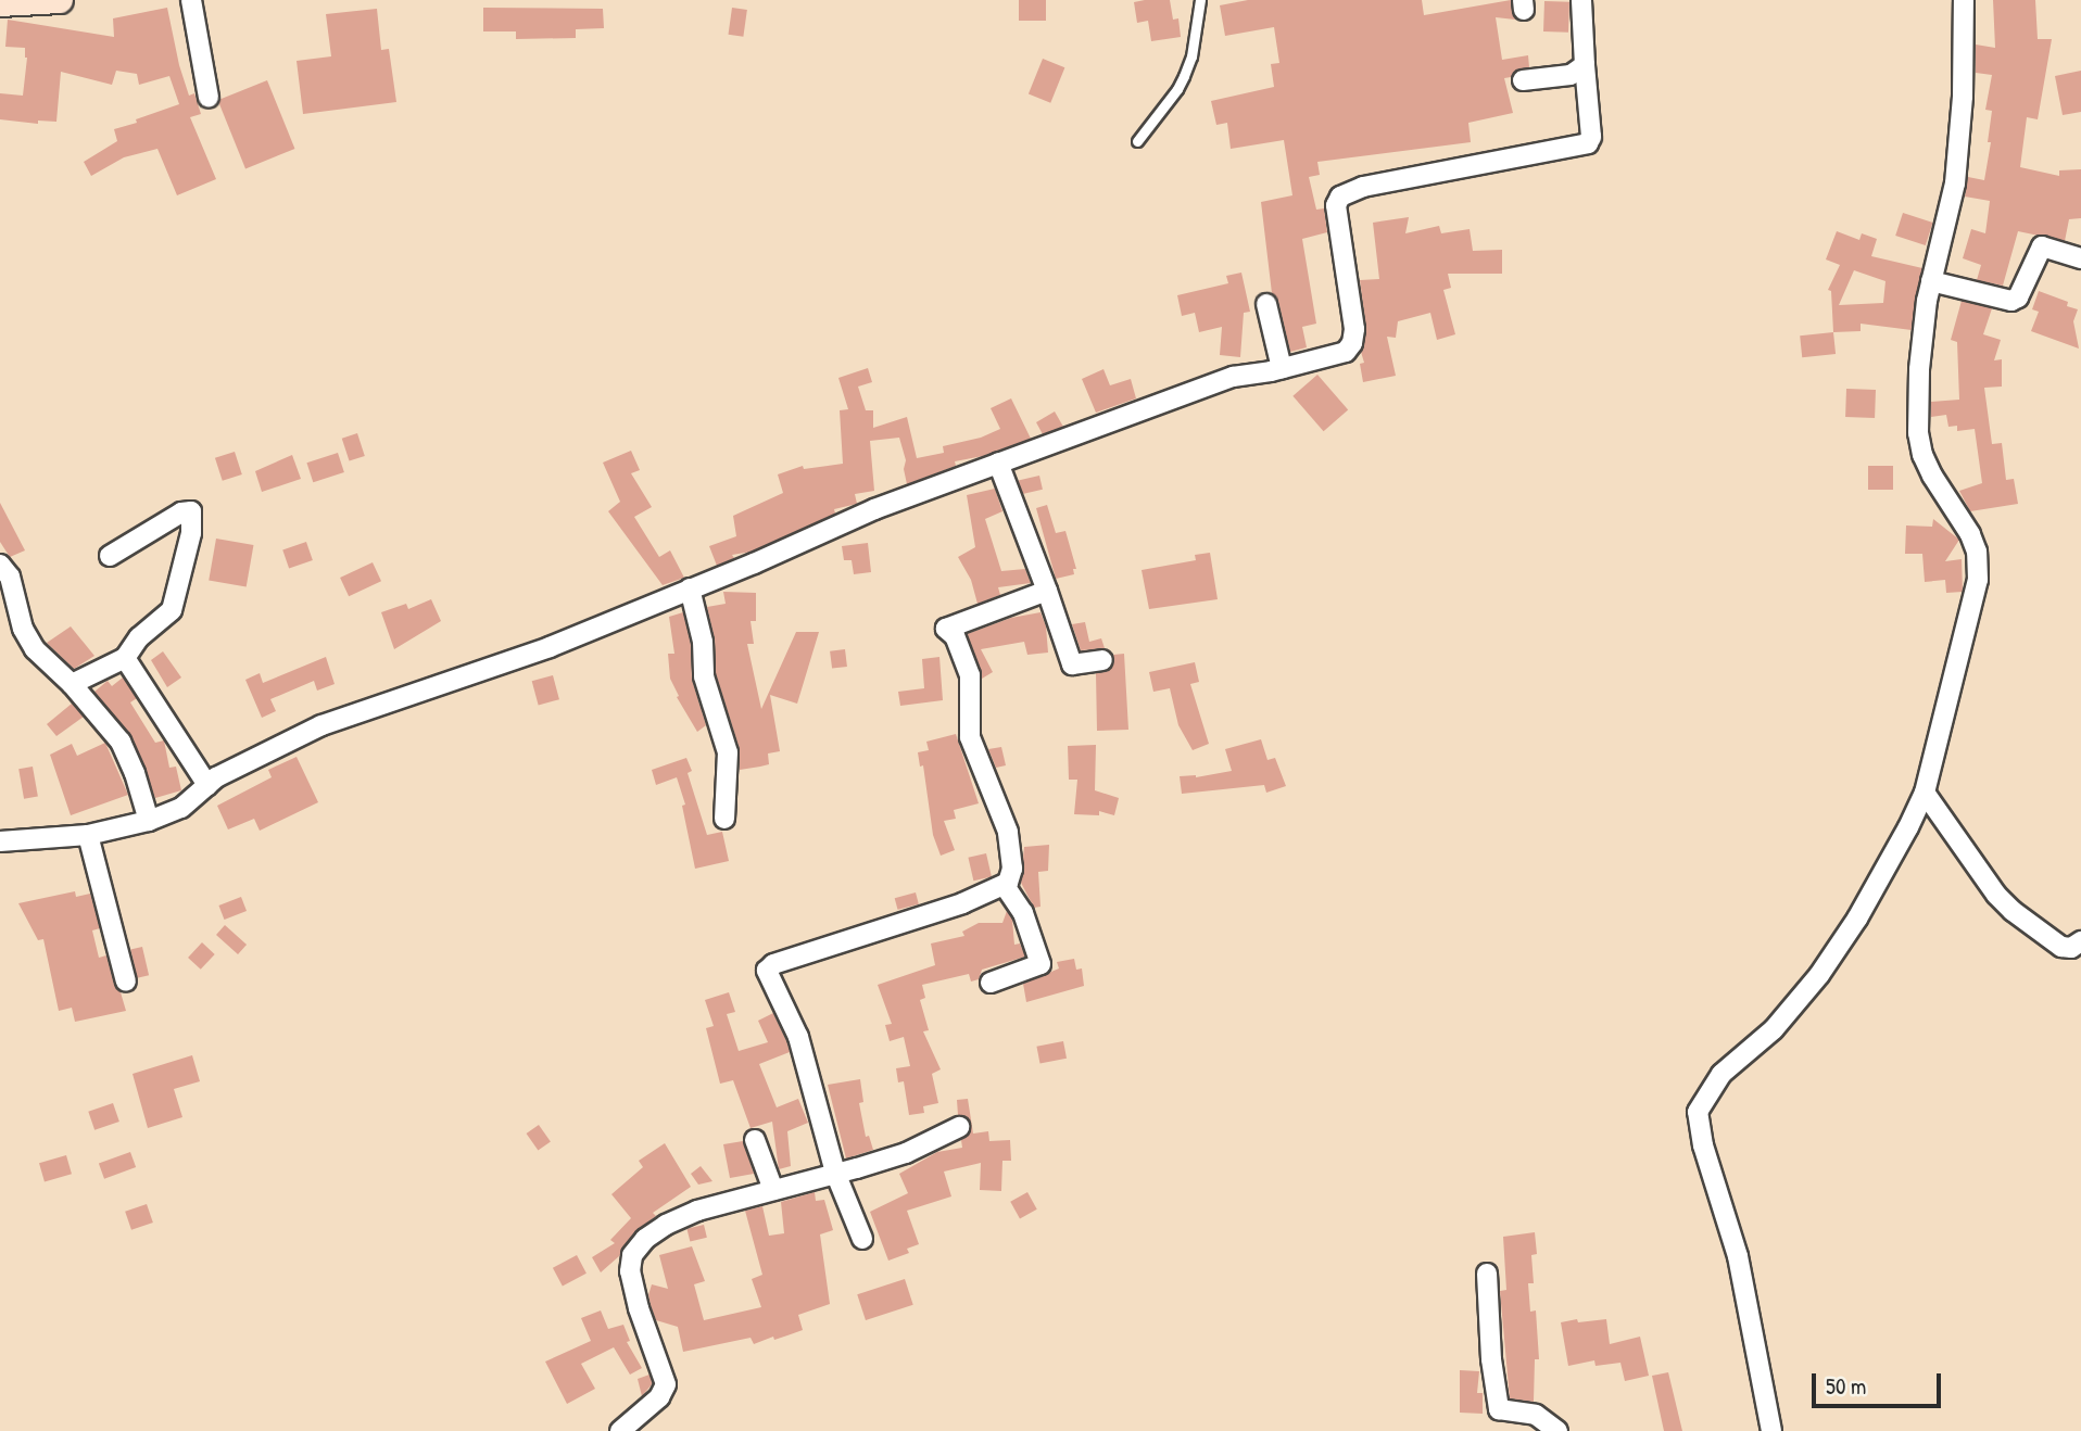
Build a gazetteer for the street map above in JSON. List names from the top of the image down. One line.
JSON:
{"scale_bar":"50 m"}
